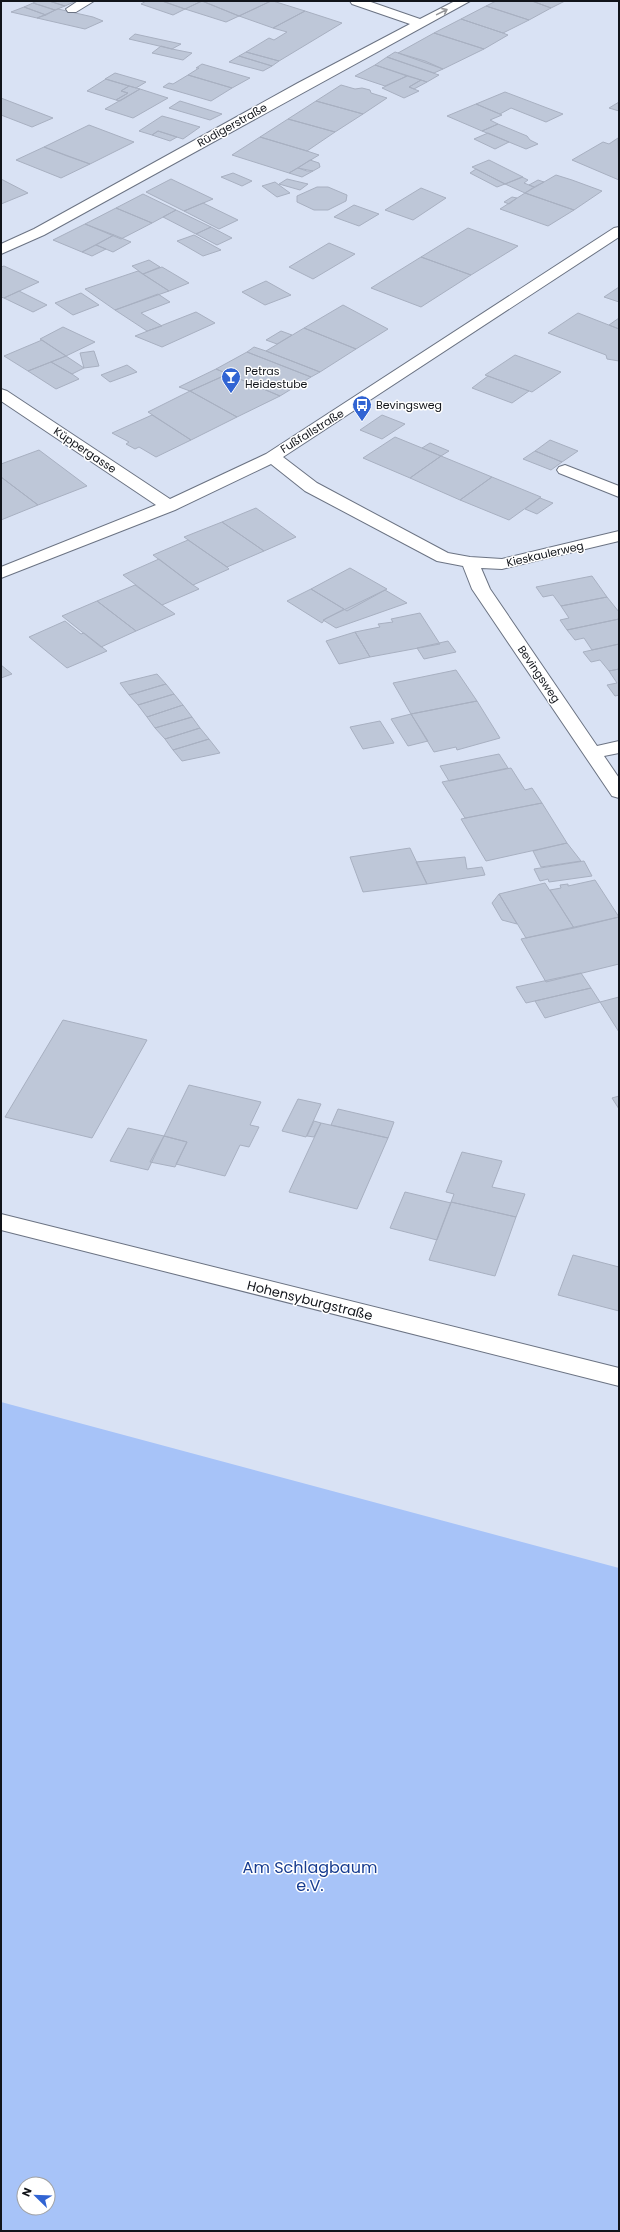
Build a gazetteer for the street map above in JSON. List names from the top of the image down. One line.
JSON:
{"streets":{"street":["Rüdigerstraße","Fußfallstraße","Küppergasse","Kieskaulerweg","Bevingsweg","Hohensyburgstraße"]},"crossings":[["Fußfallstraße","Küppergasse"],["Kieskaulerweg","Bevingsweg"]],"parks":["Am Schlagbaum e.V."],"places":{"bar":["Petras Heidestube"],"bus stop":["Bevingsweg"]},"north":"top left"}
